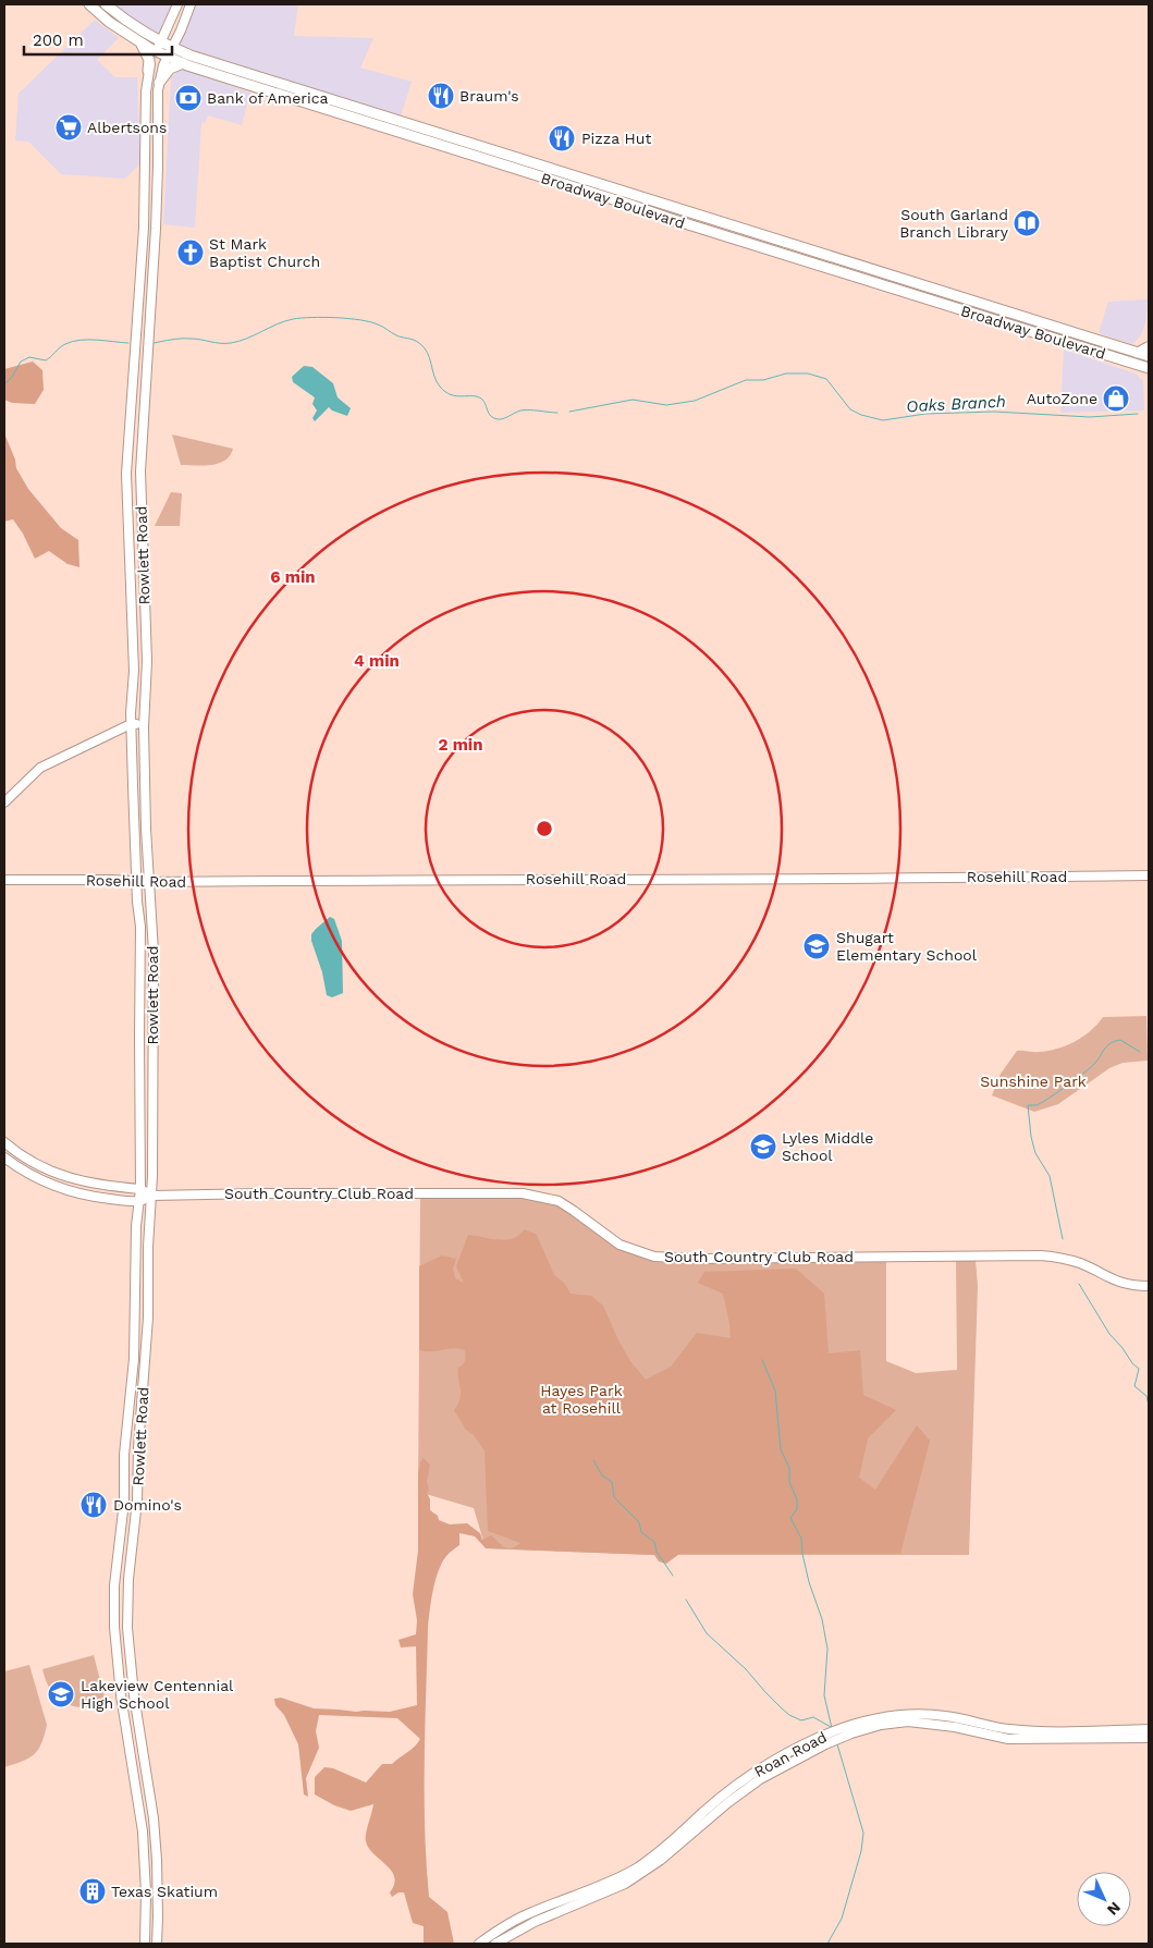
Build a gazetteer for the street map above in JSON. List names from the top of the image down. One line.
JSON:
{"streets":{"main road":["Broadway Boulevard"],"street":["Rowlett Road","Rosehill Road","South Country Club Road","Roan Road"]},"crossings":[["Broadway Boulevard","Rowlett Road"],["Rowlett Road","Rosehill Road"],["Rowlett Road","South Country Club Road"]],"water":["Oaks Branch"],"parks":["Sunshine Park","Hayes Park at Rosehill"],"places":{"restaurant":["Braum's","Pizza Hut","Domino's"],"bank":["Bank of America"],"supermarket":["Albertsons"],"library":["South Garland Branch Library"],"church":["St Mark Baptist Church"],"shop":["AutoZone"],"school or university":["Shugart Elementary School","Lyles Middle School","Lakeview Centennial High School"],"building":["Texas Skatium"]},"scale_bar":"200 m","north":"bottom right","rings":["6 min","4 min","2 min"]}
